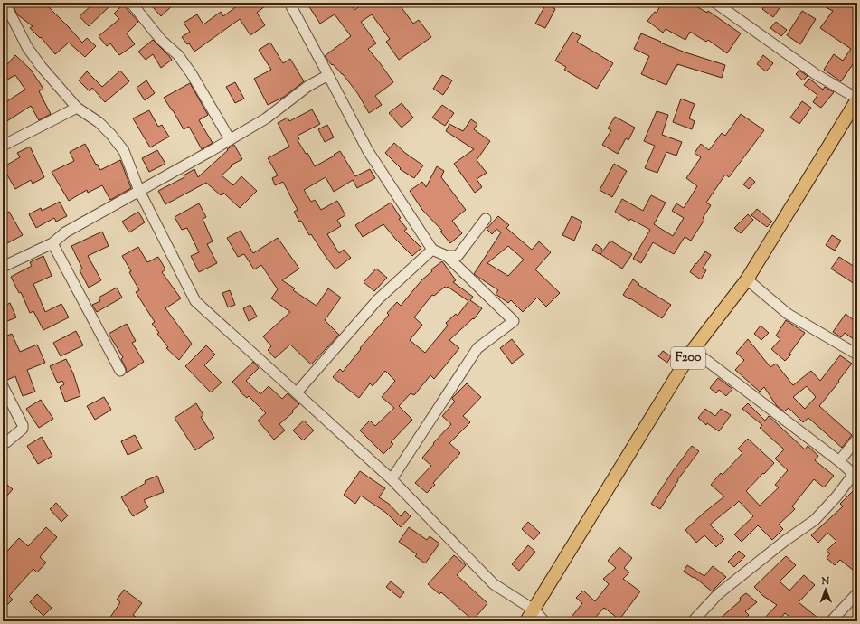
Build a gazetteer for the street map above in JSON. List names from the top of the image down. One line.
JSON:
{"streets":{"main road":["F200"]},"north":"top"}
